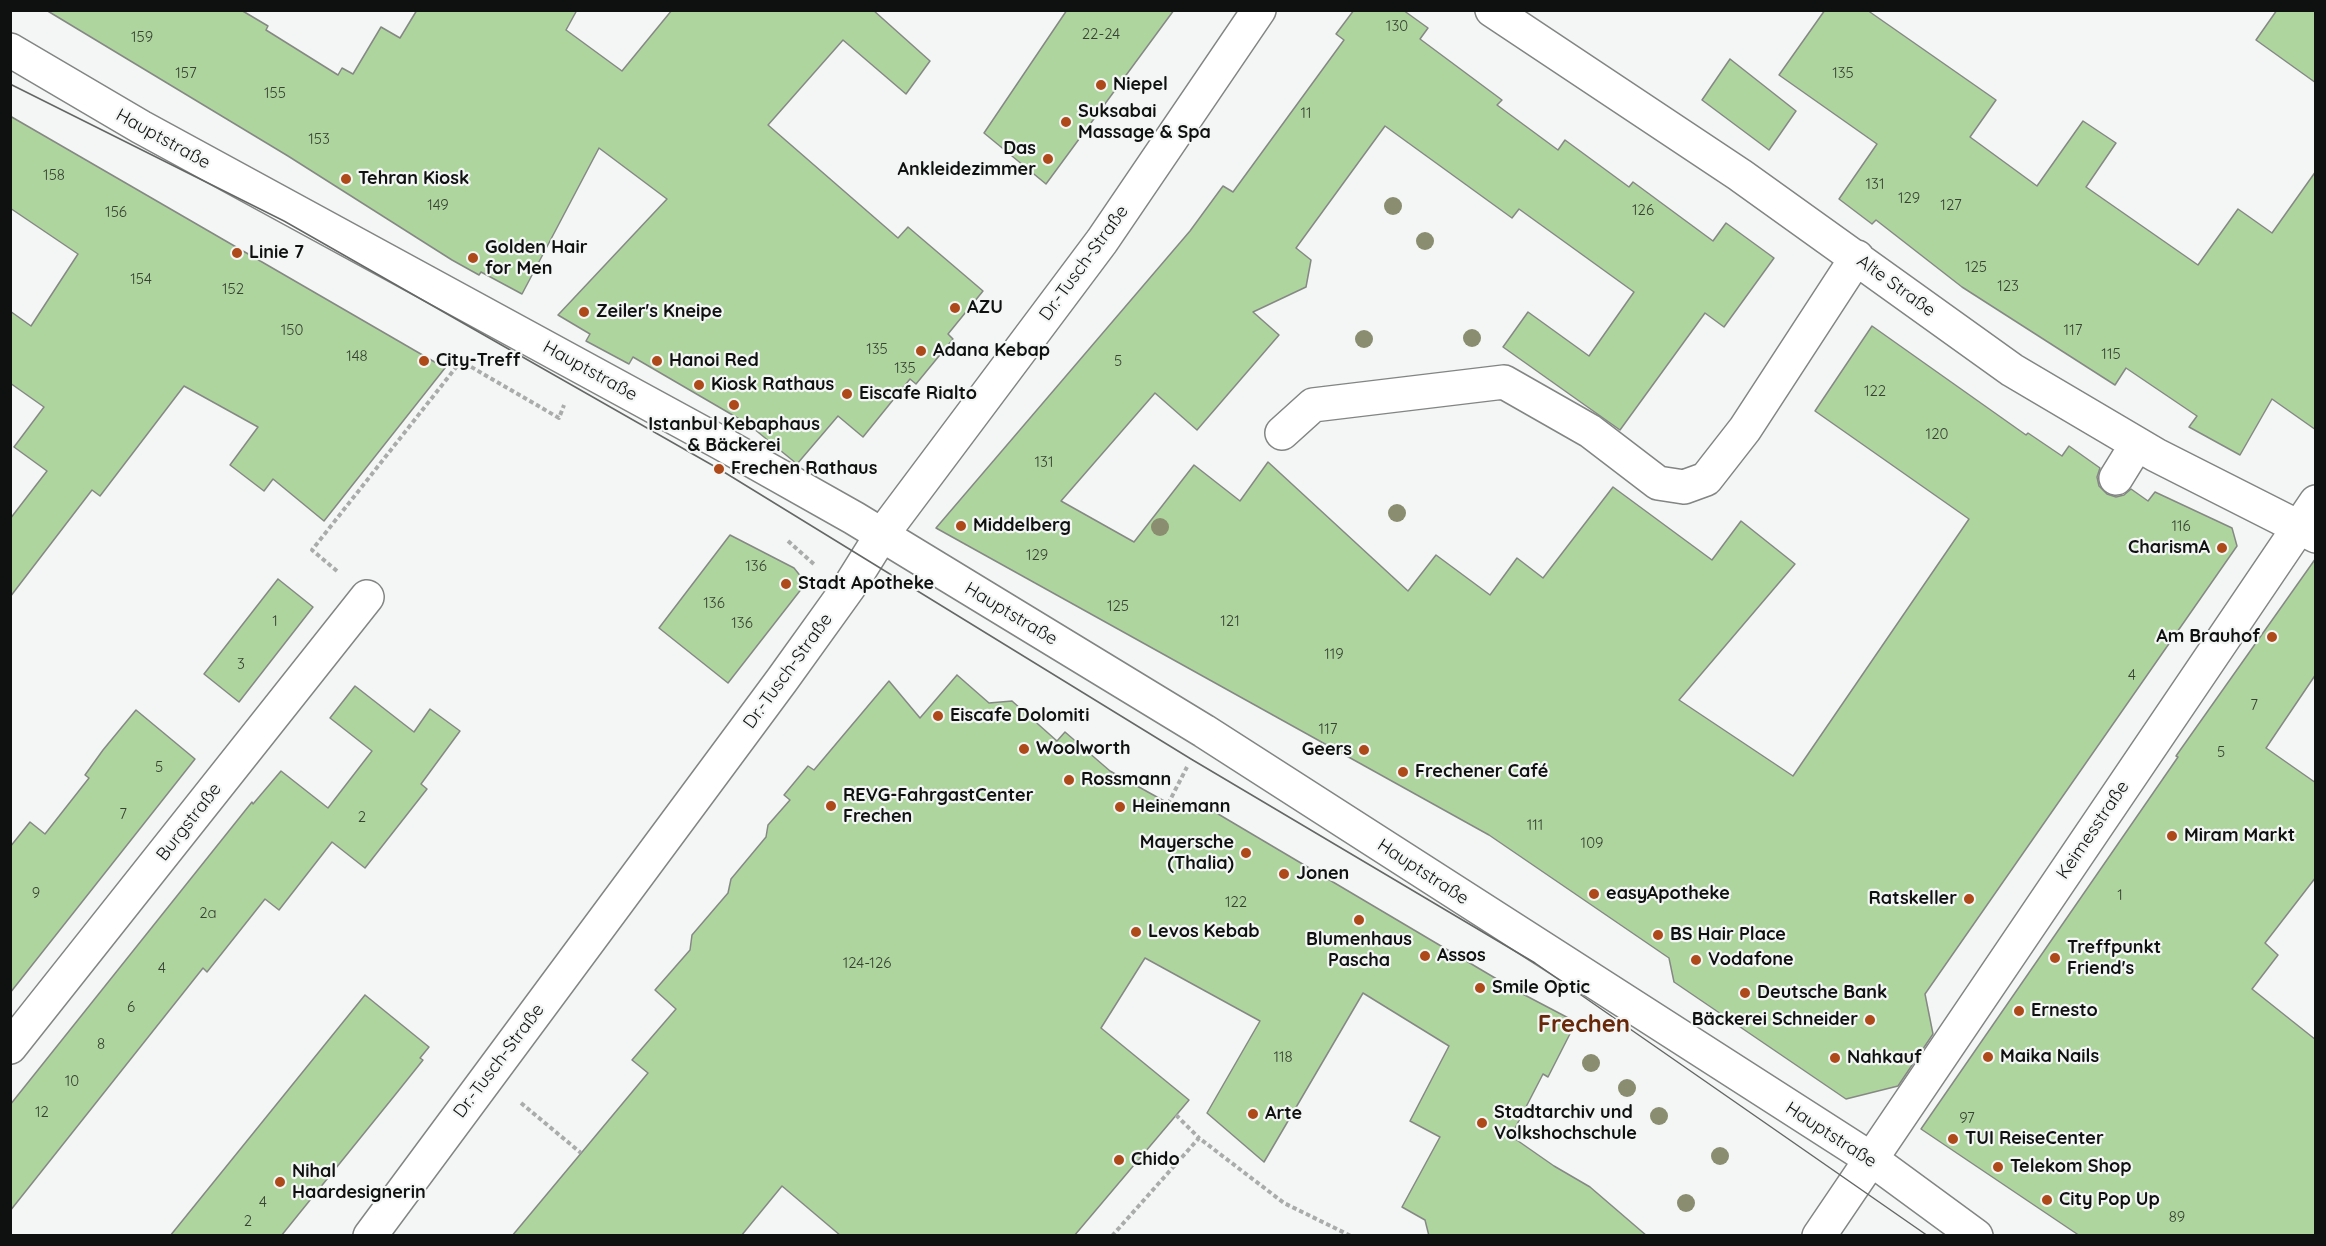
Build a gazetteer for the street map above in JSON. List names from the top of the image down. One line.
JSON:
{"streets":{"street":["Hauptstraße","Dr.-Tusch-Straße","Alte Straße","Burgstraße","Keimesstraße"]},"crossings":[["Hauptstraße","Dr.-Tusch-Straße"],["Hauptstraße","Keimesstraße"],["Alte Straße","Keimesstraße"]],"districts":["Frechen"],"places":["Niepel","Suksabai Massage & Spa","Das Ankleidezimmer","Tehran Kiosk","Linie 7","Golden Hair for Men","AZU","Zeiler's Kneipe","Adana Kebap","City-Treff","Hanoi Red","Kiosk Rathaus","Eiscafe Rialto","Istanbul Kebaphaus & Bäckerei","Frechen Rathaus","Middelberg","CharismA","Stadt Apotheke","Am Brauhof","Eiscafe Dolomiti","Woolworth","Geers","Frechener Café","Rossmann","REVG-FahrgastCenter Frechen","Heinemann","Miram Markt","Mayersche (Thalia)","Jonen","easyApotheke","Ratskeller","Blumenhaus Pascha","Levos Kebab","BS Hair Place","Assos","Treffpunkt Friend's","Vodafone","Smile Optic","Deutsche Bank","Ernesto","Bäckerei Schneider","Maika Nails","Nahkauf","Arte","Stadtarchiv und Volkshochschule","TUI ReiseCenter","Chido","Telekom Shop","Nihal Haardesignerin","City Pop Up"],"house_numbers":["130","22-24","159","157","135","155","11","153","158","131","129","149","127","126","156","125","154","123","152","150","117","135","115","148","5","135","122","120","131","116","129","136","136","125","1","121","136","119","3","4","7","117","5","5","7","2","111","109","9","1","122","2a","124-126","4","6","8","118","10","12","97","4","89","2"]}
